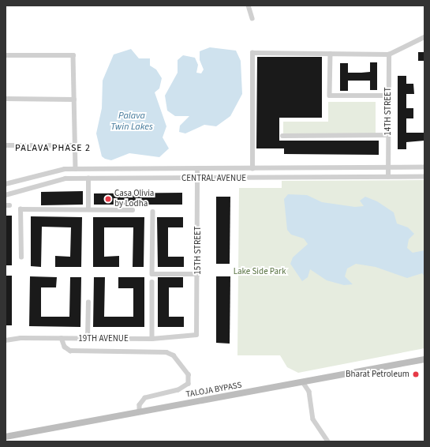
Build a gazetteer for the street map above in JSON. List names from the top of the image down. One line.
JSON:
{"streets":{"main road":["TALOJA BYPASS"],"street":["14TH STREET","CENTRAL AVENUE","15TH STREET","19TH AVENUE"]},"crossings":[["14TH STREET","CENTRAL AVENUE"],["CENTRAL AVENUE","15TH STREET"],["15TH STREET","19TH AVENUE"]],"districts":["PALAVA PHASE 2"],"water":["Palava Twin Lakes"],"parks":["Lake Side Park"],"places":["Casa Olivia by Lodha","Bharat Petroleum"]}
